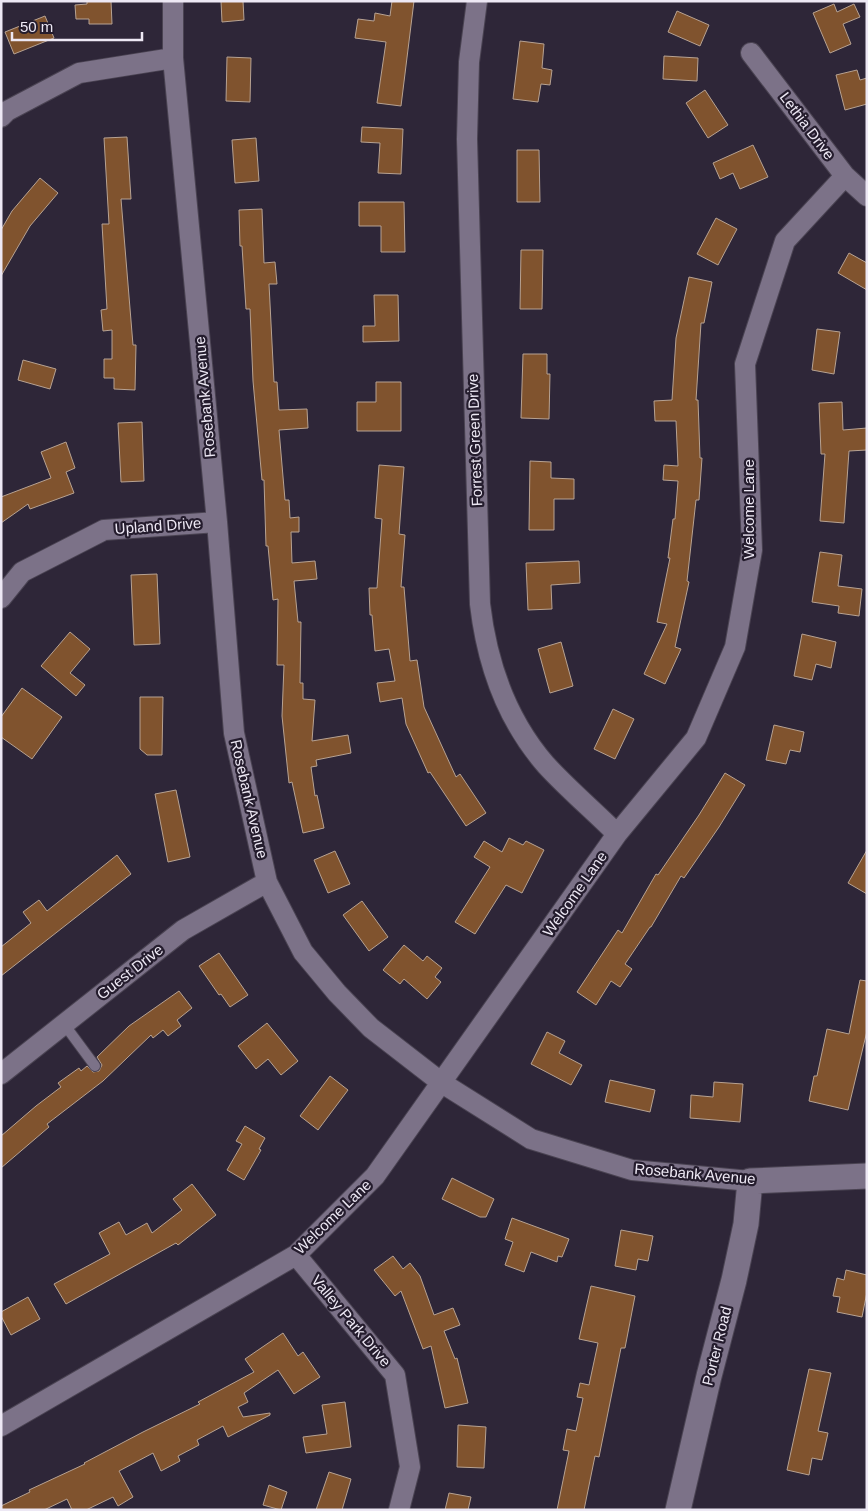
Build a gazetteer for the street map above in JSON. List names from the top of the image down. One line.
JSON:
{"streets":{"street":["Lethia Drive","Rosebank Avenue","Forrest Green Drive","Welcome Lane","Upland Drive","Guest Drive","Valley Park Drive","Porter Road"]},"crossings":[["Lethia Drive","Welcome Lane"],["Rosebank Avenue","Welcome Lane"],["Rosebank Avenue","Upland Drive"],["Rosebank Avenue","Guest Drive"],["Rosebank Avenue","Porter Road"],["Forrest Green Drive","Welcome Lane"],["Welcome Lane","Valley Park Drive"]],"scale_bar":"50 m"}
